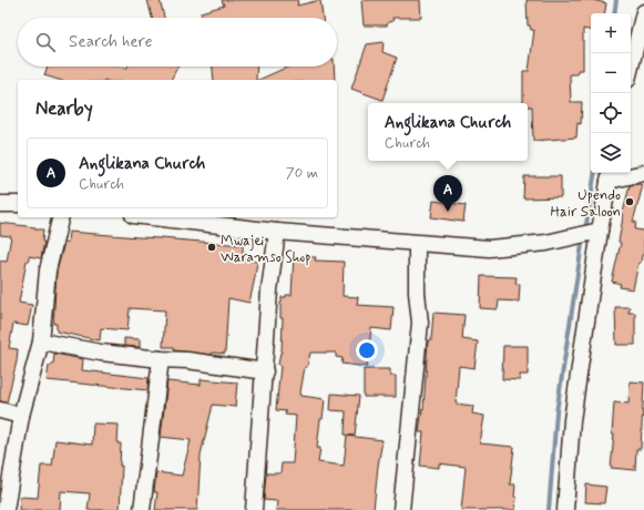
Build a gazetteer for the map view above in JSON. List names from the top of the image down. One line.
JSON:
{"places":["Upendo Hair Saloon","Mwajei Waramso Shop"],"page":{"map_buttons":["+","−"],"search":"Search here","heading":"Nearby","popup":["Anglikana Church","Church"],"list":[{"mark":"A","name":"Anglikana Church","note":"Church","value":"70 m"}],"pins":"A"}}
